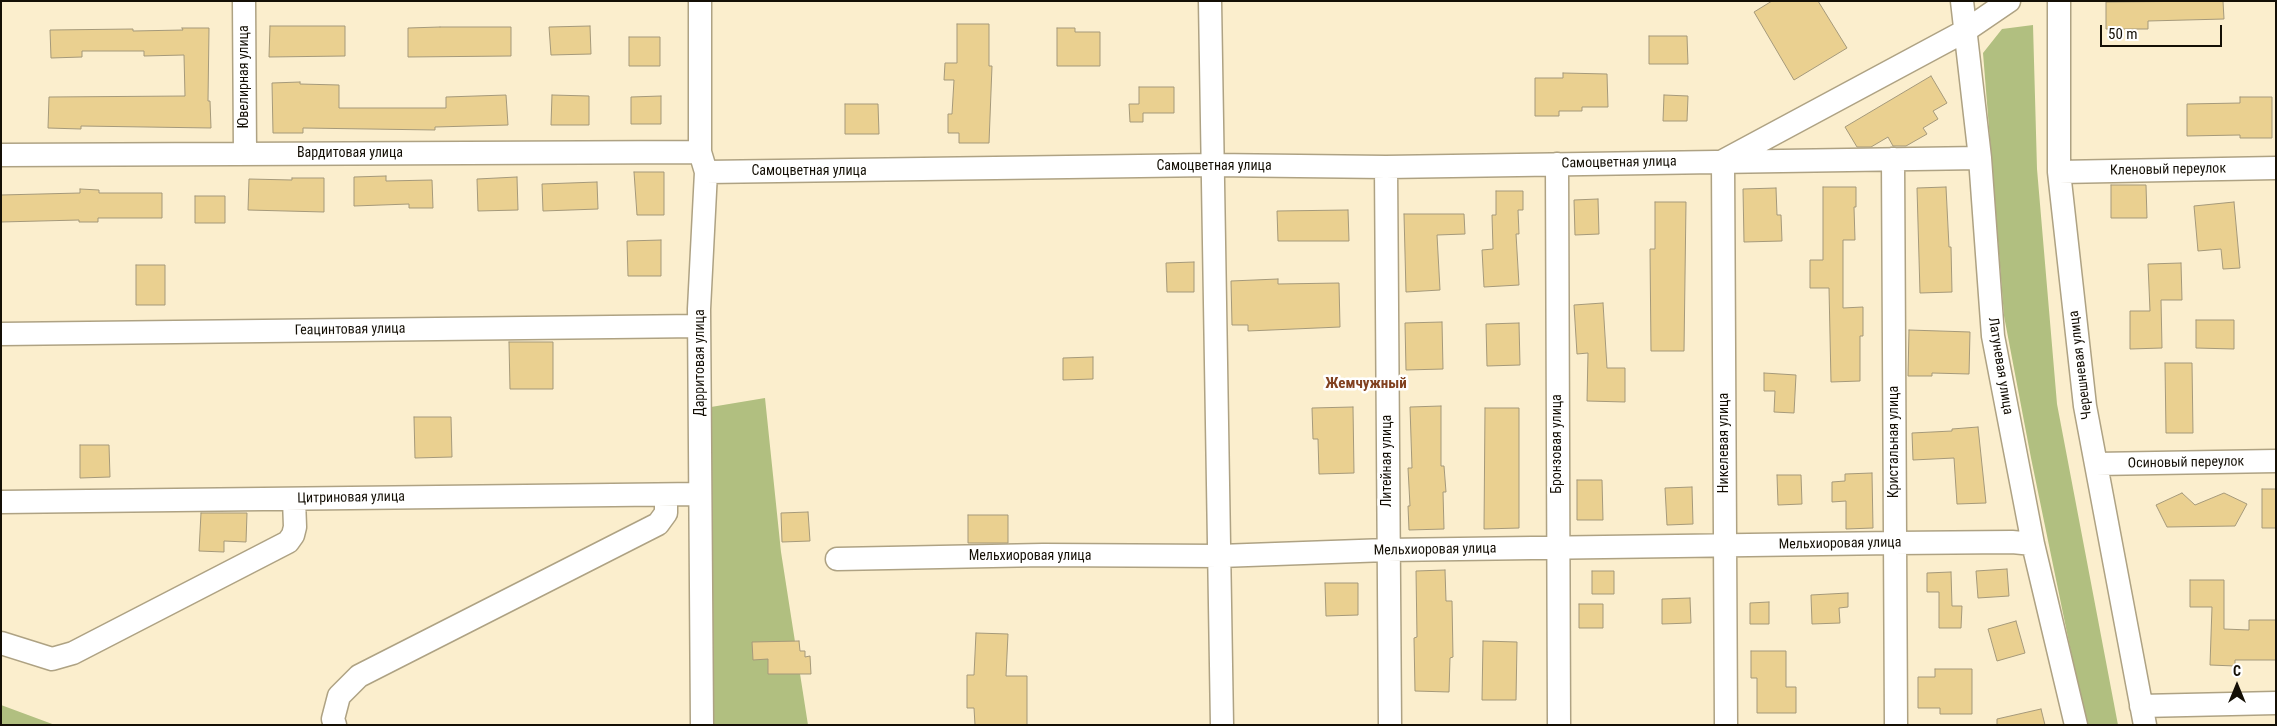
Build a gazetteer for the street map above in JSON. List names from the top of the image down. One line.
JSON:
{"streets":{"street":["Ювелирная улица","Вардитовая улица","Самоцветная улица","Кленовый переулок","Геацинтовая улица","Дарритовая улица","Черешневая улица","Латуневая улица","Кристальная улица","Никелевая улица","Бронзовая улица","Литейная улица","Осиновый переулок","Цитриновая улица","Мельхиоровая улица"]},"crossings":[["Ювелирная улица","Вардитовая улица"],["Вардитовая улица","Самоцветная улица"],["Вардитовая улица","Дарритовая улица"],["Самоцветная улица","Дарритовая улица"],["Самоцветная улица","Латуневая улица"],["Самоцветная улица","Кристальная улица"],["Самоцветная улица","Никелевая улица"],["Самоцветная улица","Бронзовая улица"],["Самоцветная улица","Литейная улица"],["Кленовый переулок","Черешневая улица"],["Геацинтовая улица","Дарритовая улица"],["Дарритовая улица","Цитриновая улица"],["Черешневая улица","Осиновый переулок"],["Латуневая улица","Мельхиоровая улица"],["Кристальная улица","Мельхиоровая улица"],["Никелевая улица","Мельхиоровая улица"],["Бронзовая улица","Мельхиоровая улица"],["Литейная улица","Мельхиоровая улица"]],"districts":["Жемчужный"],"scale_bar":"50 m","north":"top"}
